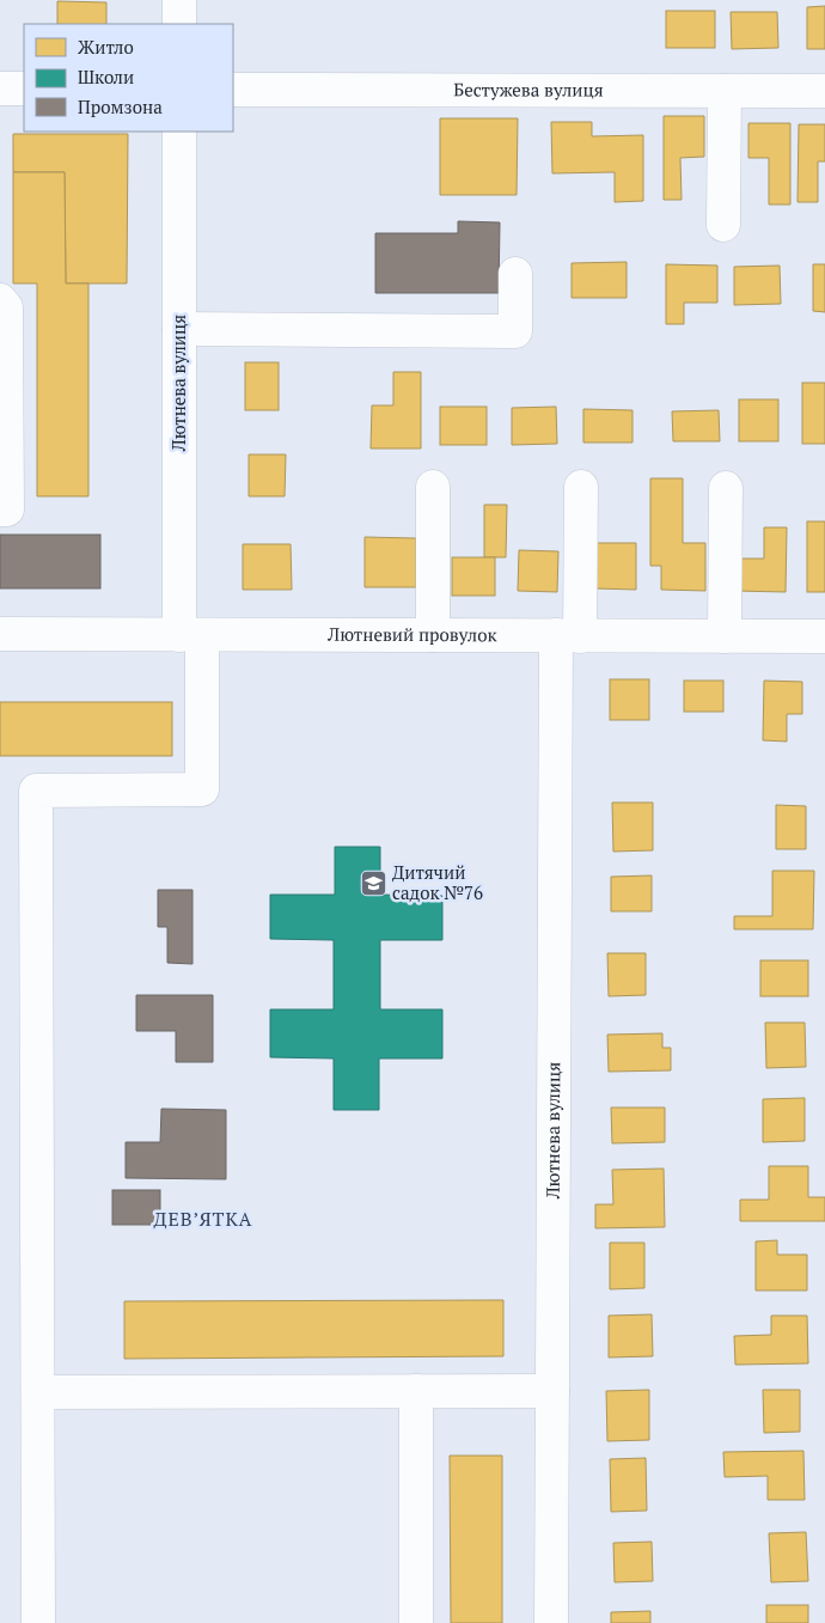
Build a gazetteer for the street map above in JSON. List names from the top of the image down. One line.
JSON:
{"streets":{"street":["Бестужева вулиця","Лютнева вулиця","Лютневий провулок"]},"crossings":[["Лютнева вулиця","Лютневий провулок"]],"districts":["ДЕВ’ЯТКА"],"places":{"school or university":["Дитячий садок №76"]},"legend":["Житло","Школи","Промзона"]}
